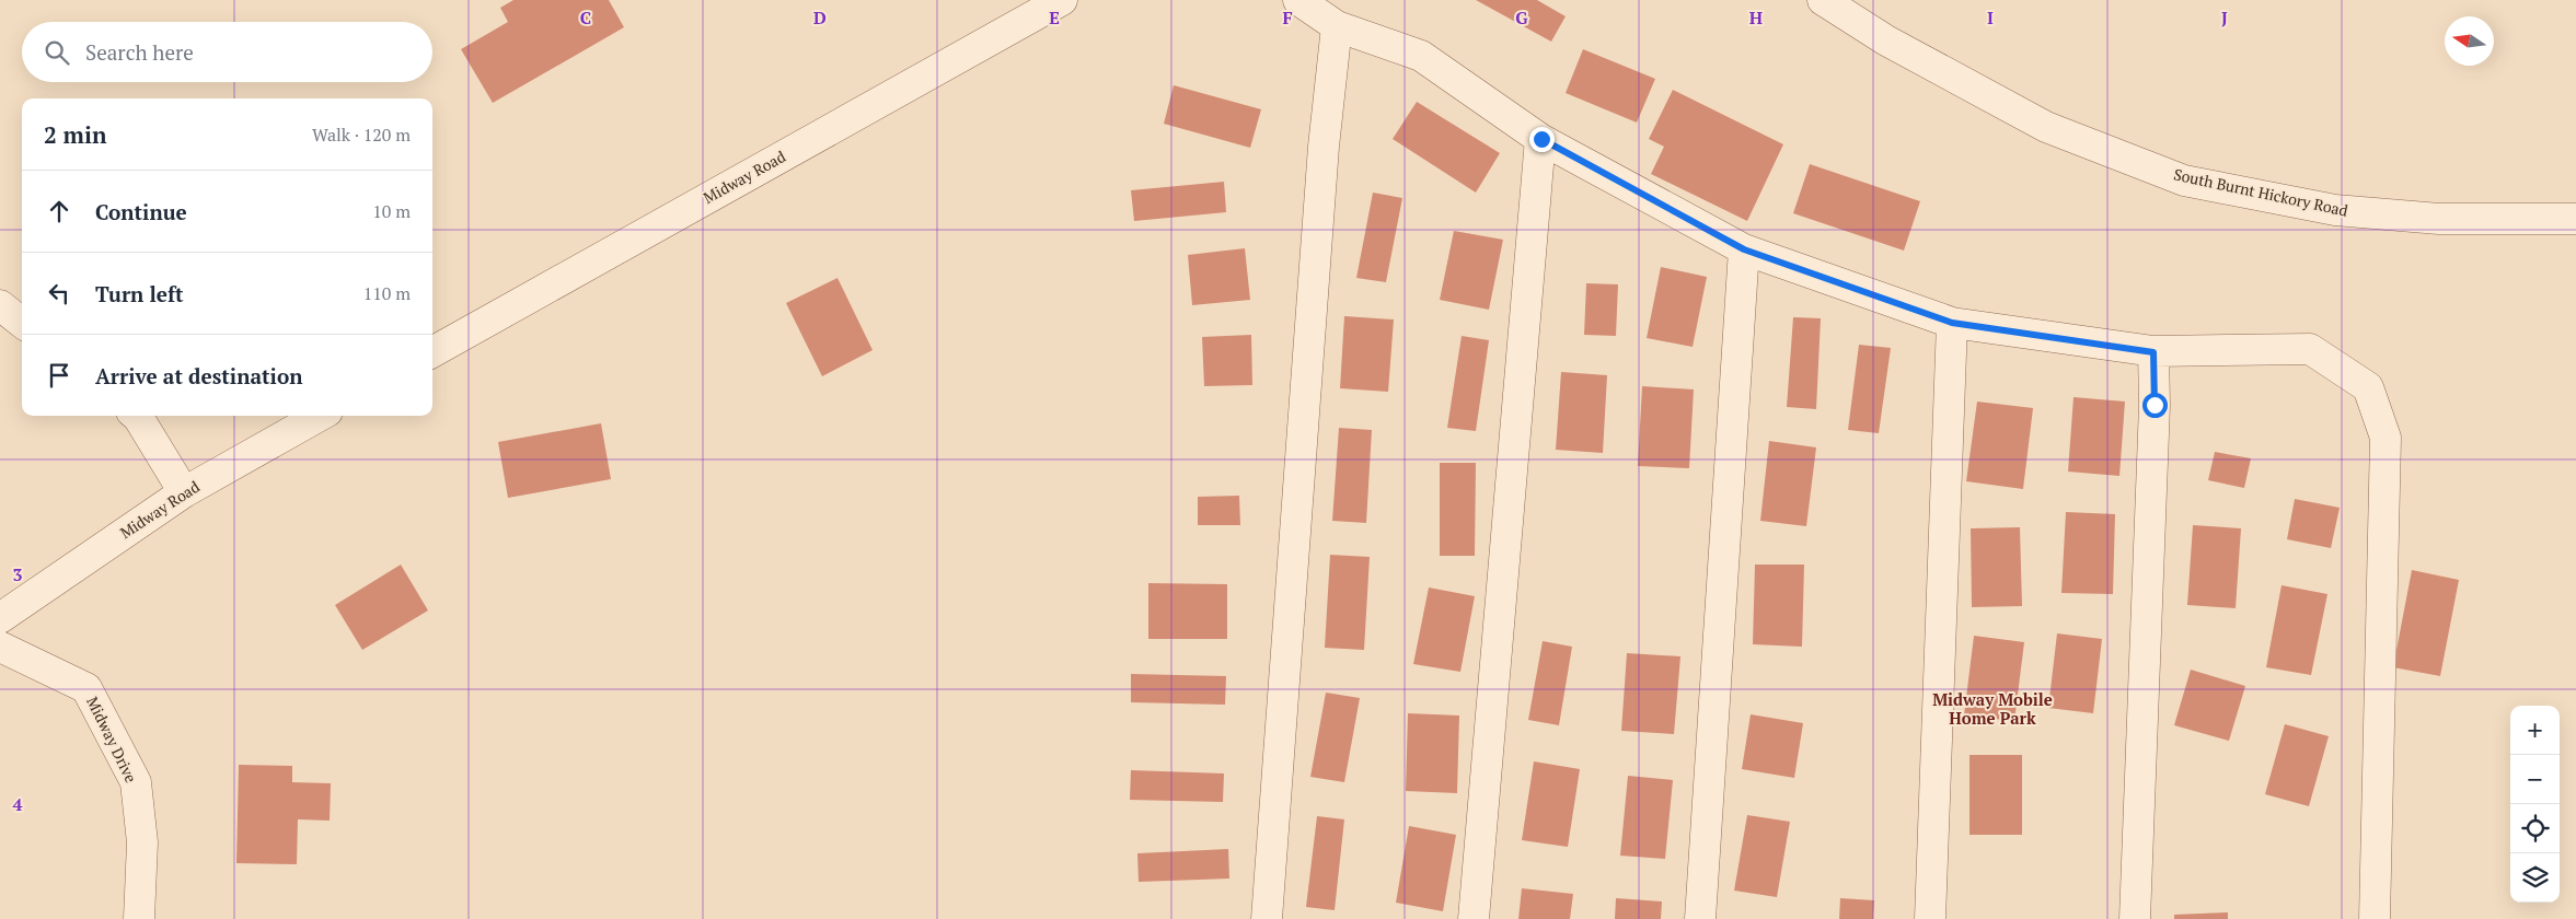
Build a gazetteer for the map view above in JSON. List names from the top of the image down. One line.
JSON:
{"streets":{"street":["Midway Road","South Burnt Hickory Road","Midway Drive"]},"districts":["Midway Mobile Home Park"],"north":"left","page":{"search":"Search here","heading":["2 min","Walk · 120 m"],"list":[["Continue","10 m"],["Turn left","110 m"],"Arrive at destination"],"map_buttons":["+","−"]},"grid":{"columns":["C","D","E","F","G","H","I","J"],"rows":["3","4"]}}
